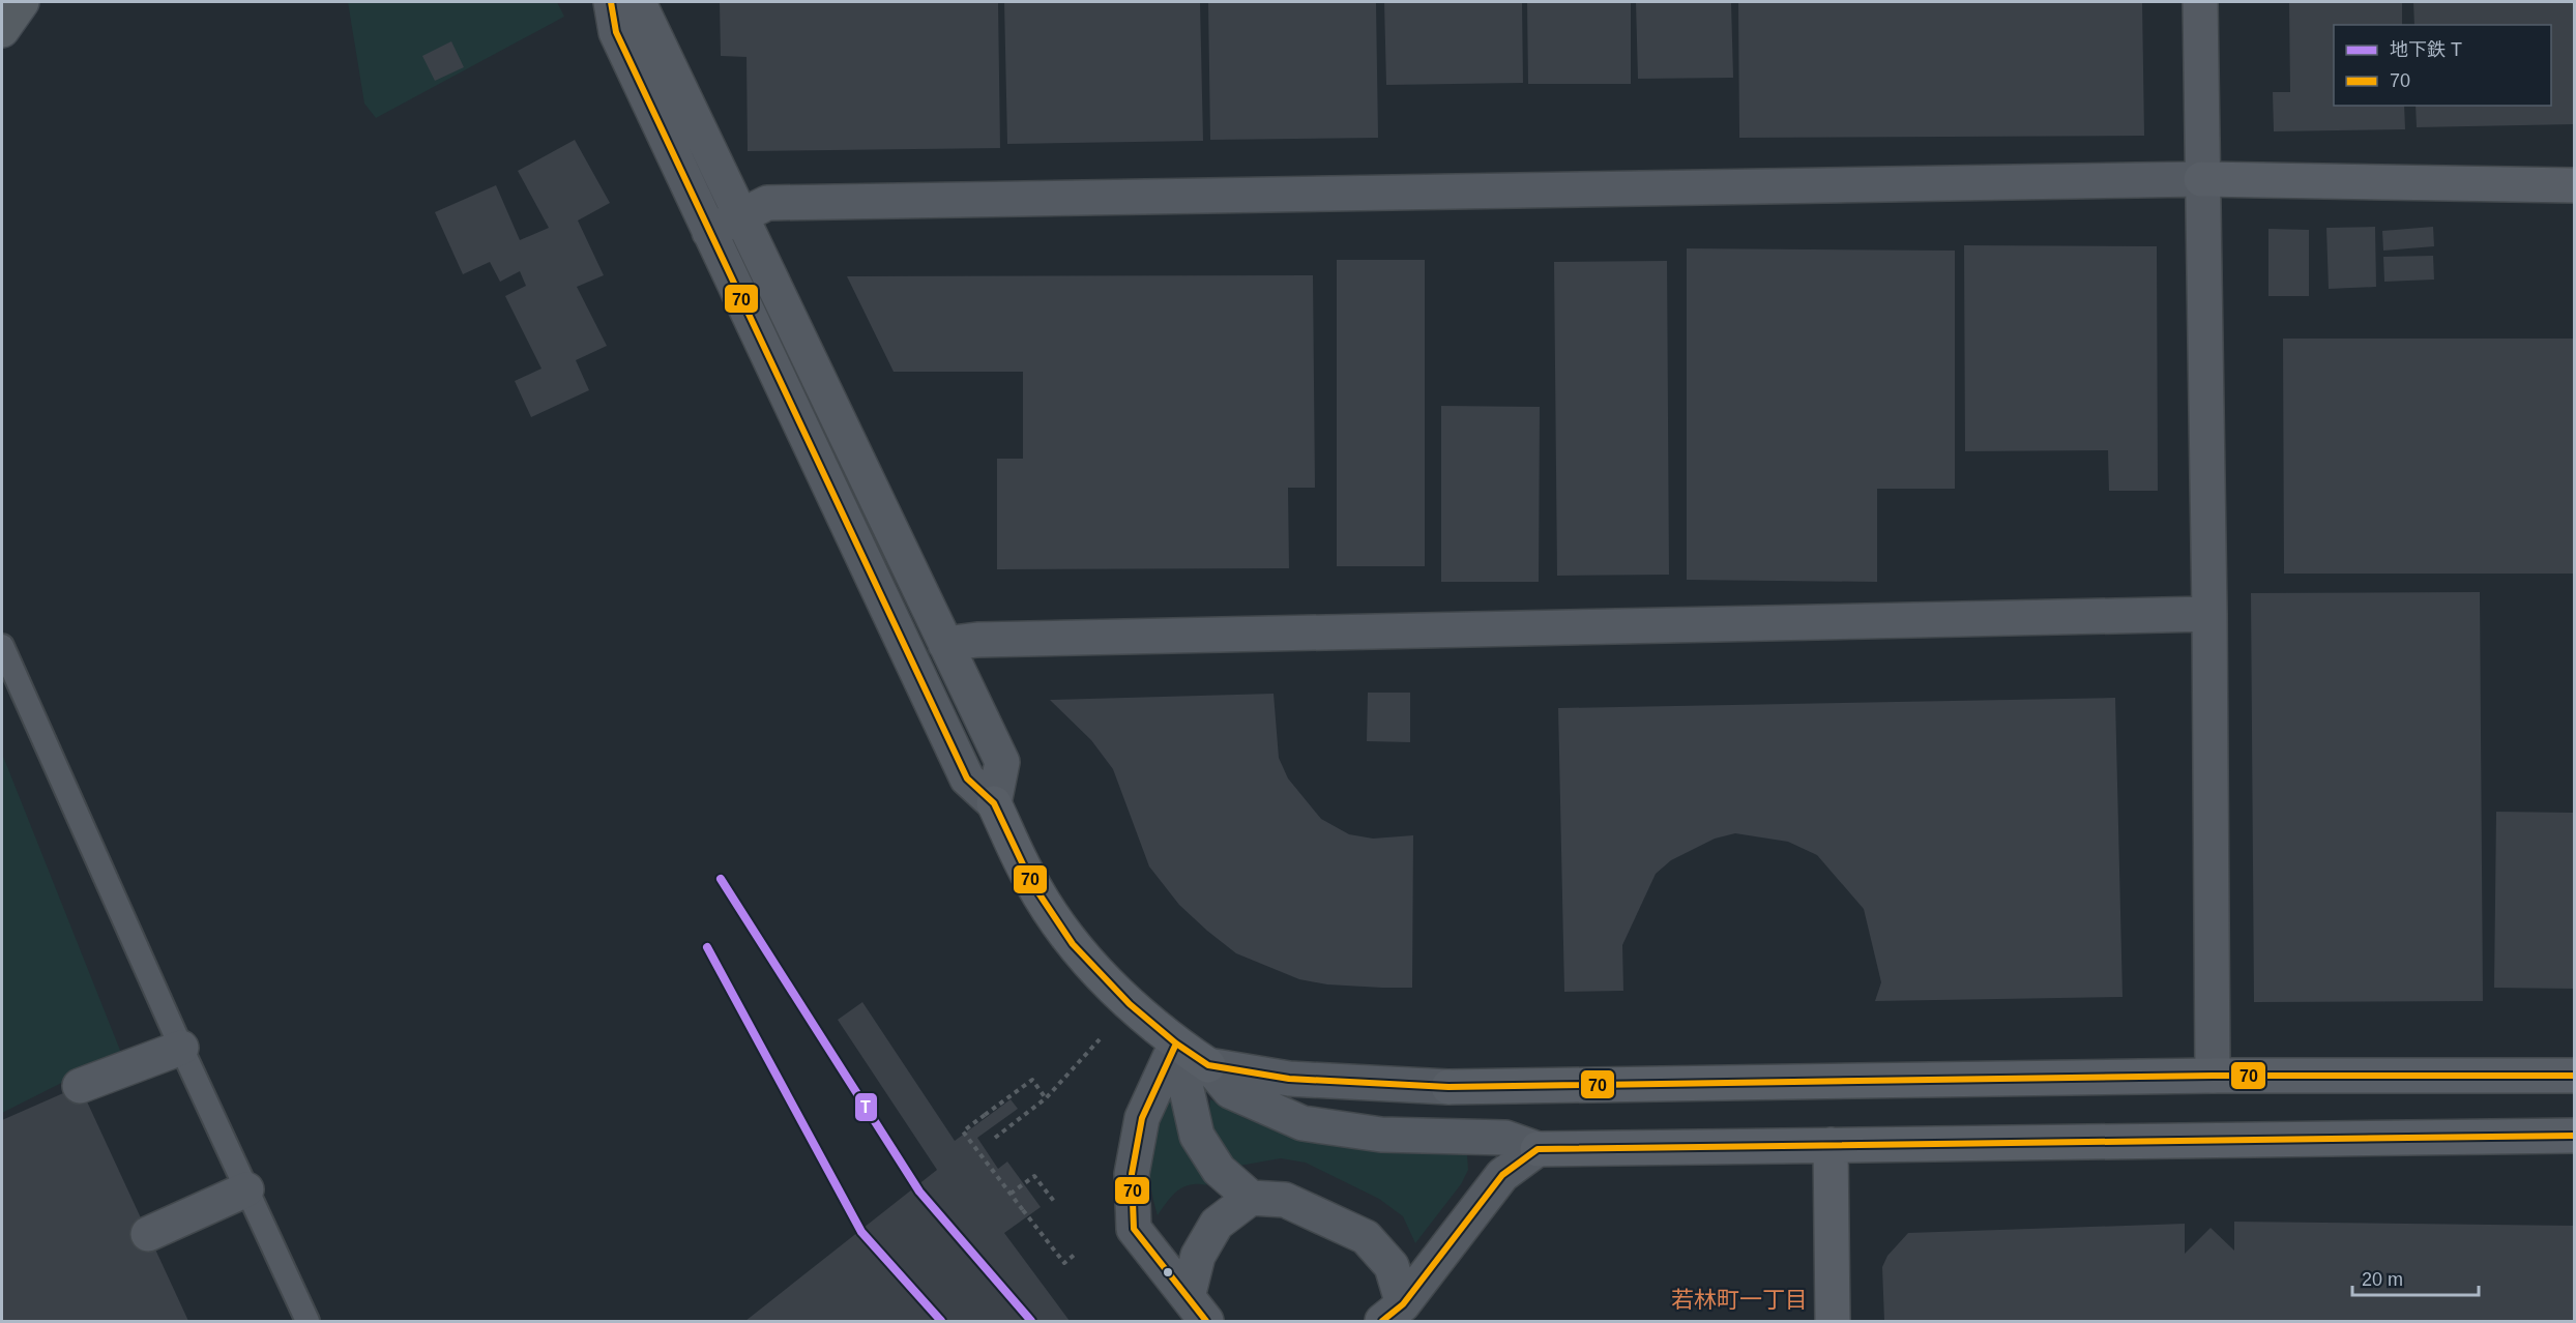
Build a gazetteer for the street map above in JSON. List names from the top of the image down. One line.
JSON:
{"districts":["若林町一丁目"],"lines":["transit line 70","metro line T"],"legend":["地下鉄 T","70"],"scale_bar":"20 m"}
